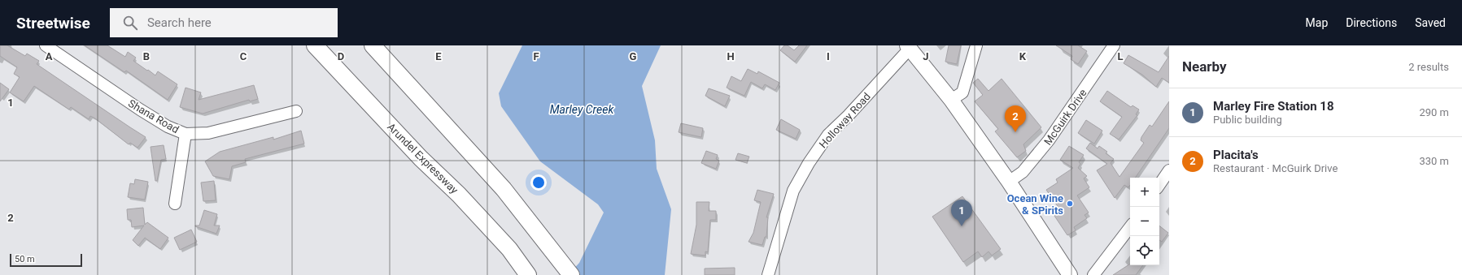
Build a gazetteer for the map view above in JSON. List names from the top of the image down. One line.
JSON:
{"streets":{"highway":["Arundel Expressway"],"street":["Shana Road","McGuirk Drive","Holloway Road"]},"water":["Marley Creek"],"places":["Ocean Wine & SPirits"],"scale_bar":"50 m","page":{"header":"Streetwise","search":"Search here","nav":["Map","Directions","Saved"],"heading":["Nearby","2 results"],"list":[{"mark":"1","name":"Marley Fire Station 18","note":"Public building","value":"290 m"},{"mark":"2","name":"Placita's","note":"Restaurant · McGuirk Drive","value":"330 m"}],"pins":["2","1"],"map_buttons":["+","−"],"scale":"50 m"},"grid":{"columns":["A","B","C","D","E","F","G","H","I","J","K","L"],"rows":["1","2"]}}
